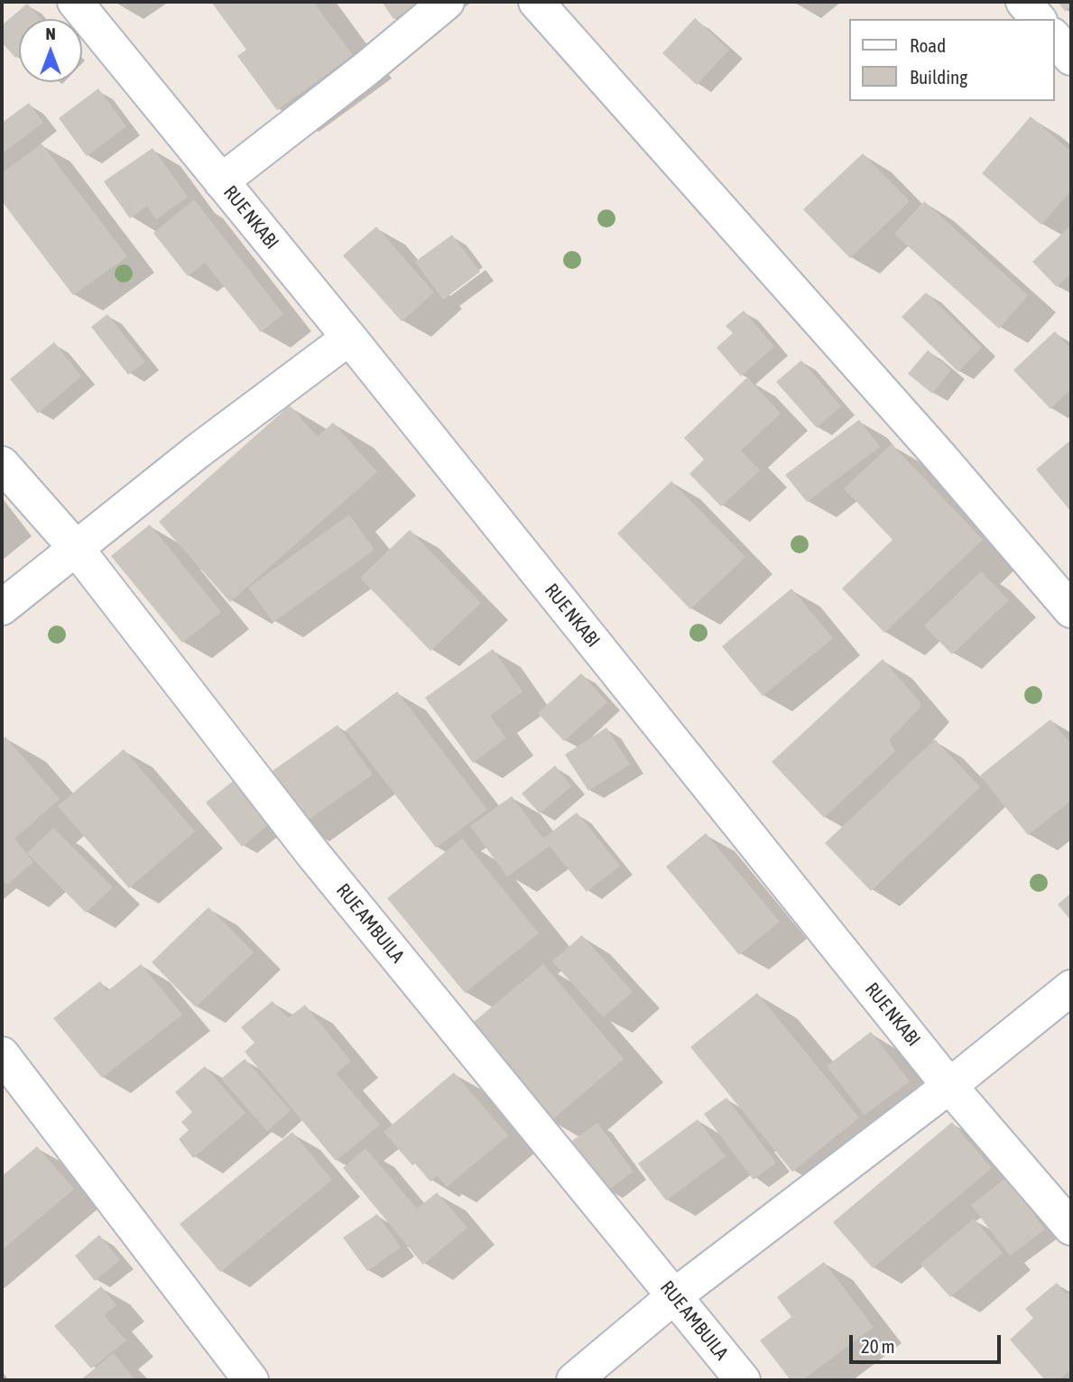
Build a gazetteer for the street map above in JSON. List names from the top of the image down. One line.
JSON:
{"streets":{"street":["RUE NKABI","RUE AMBUILA"]},"legend":["Road","Building"],"scale_bar":"20 m","north":"top"}
